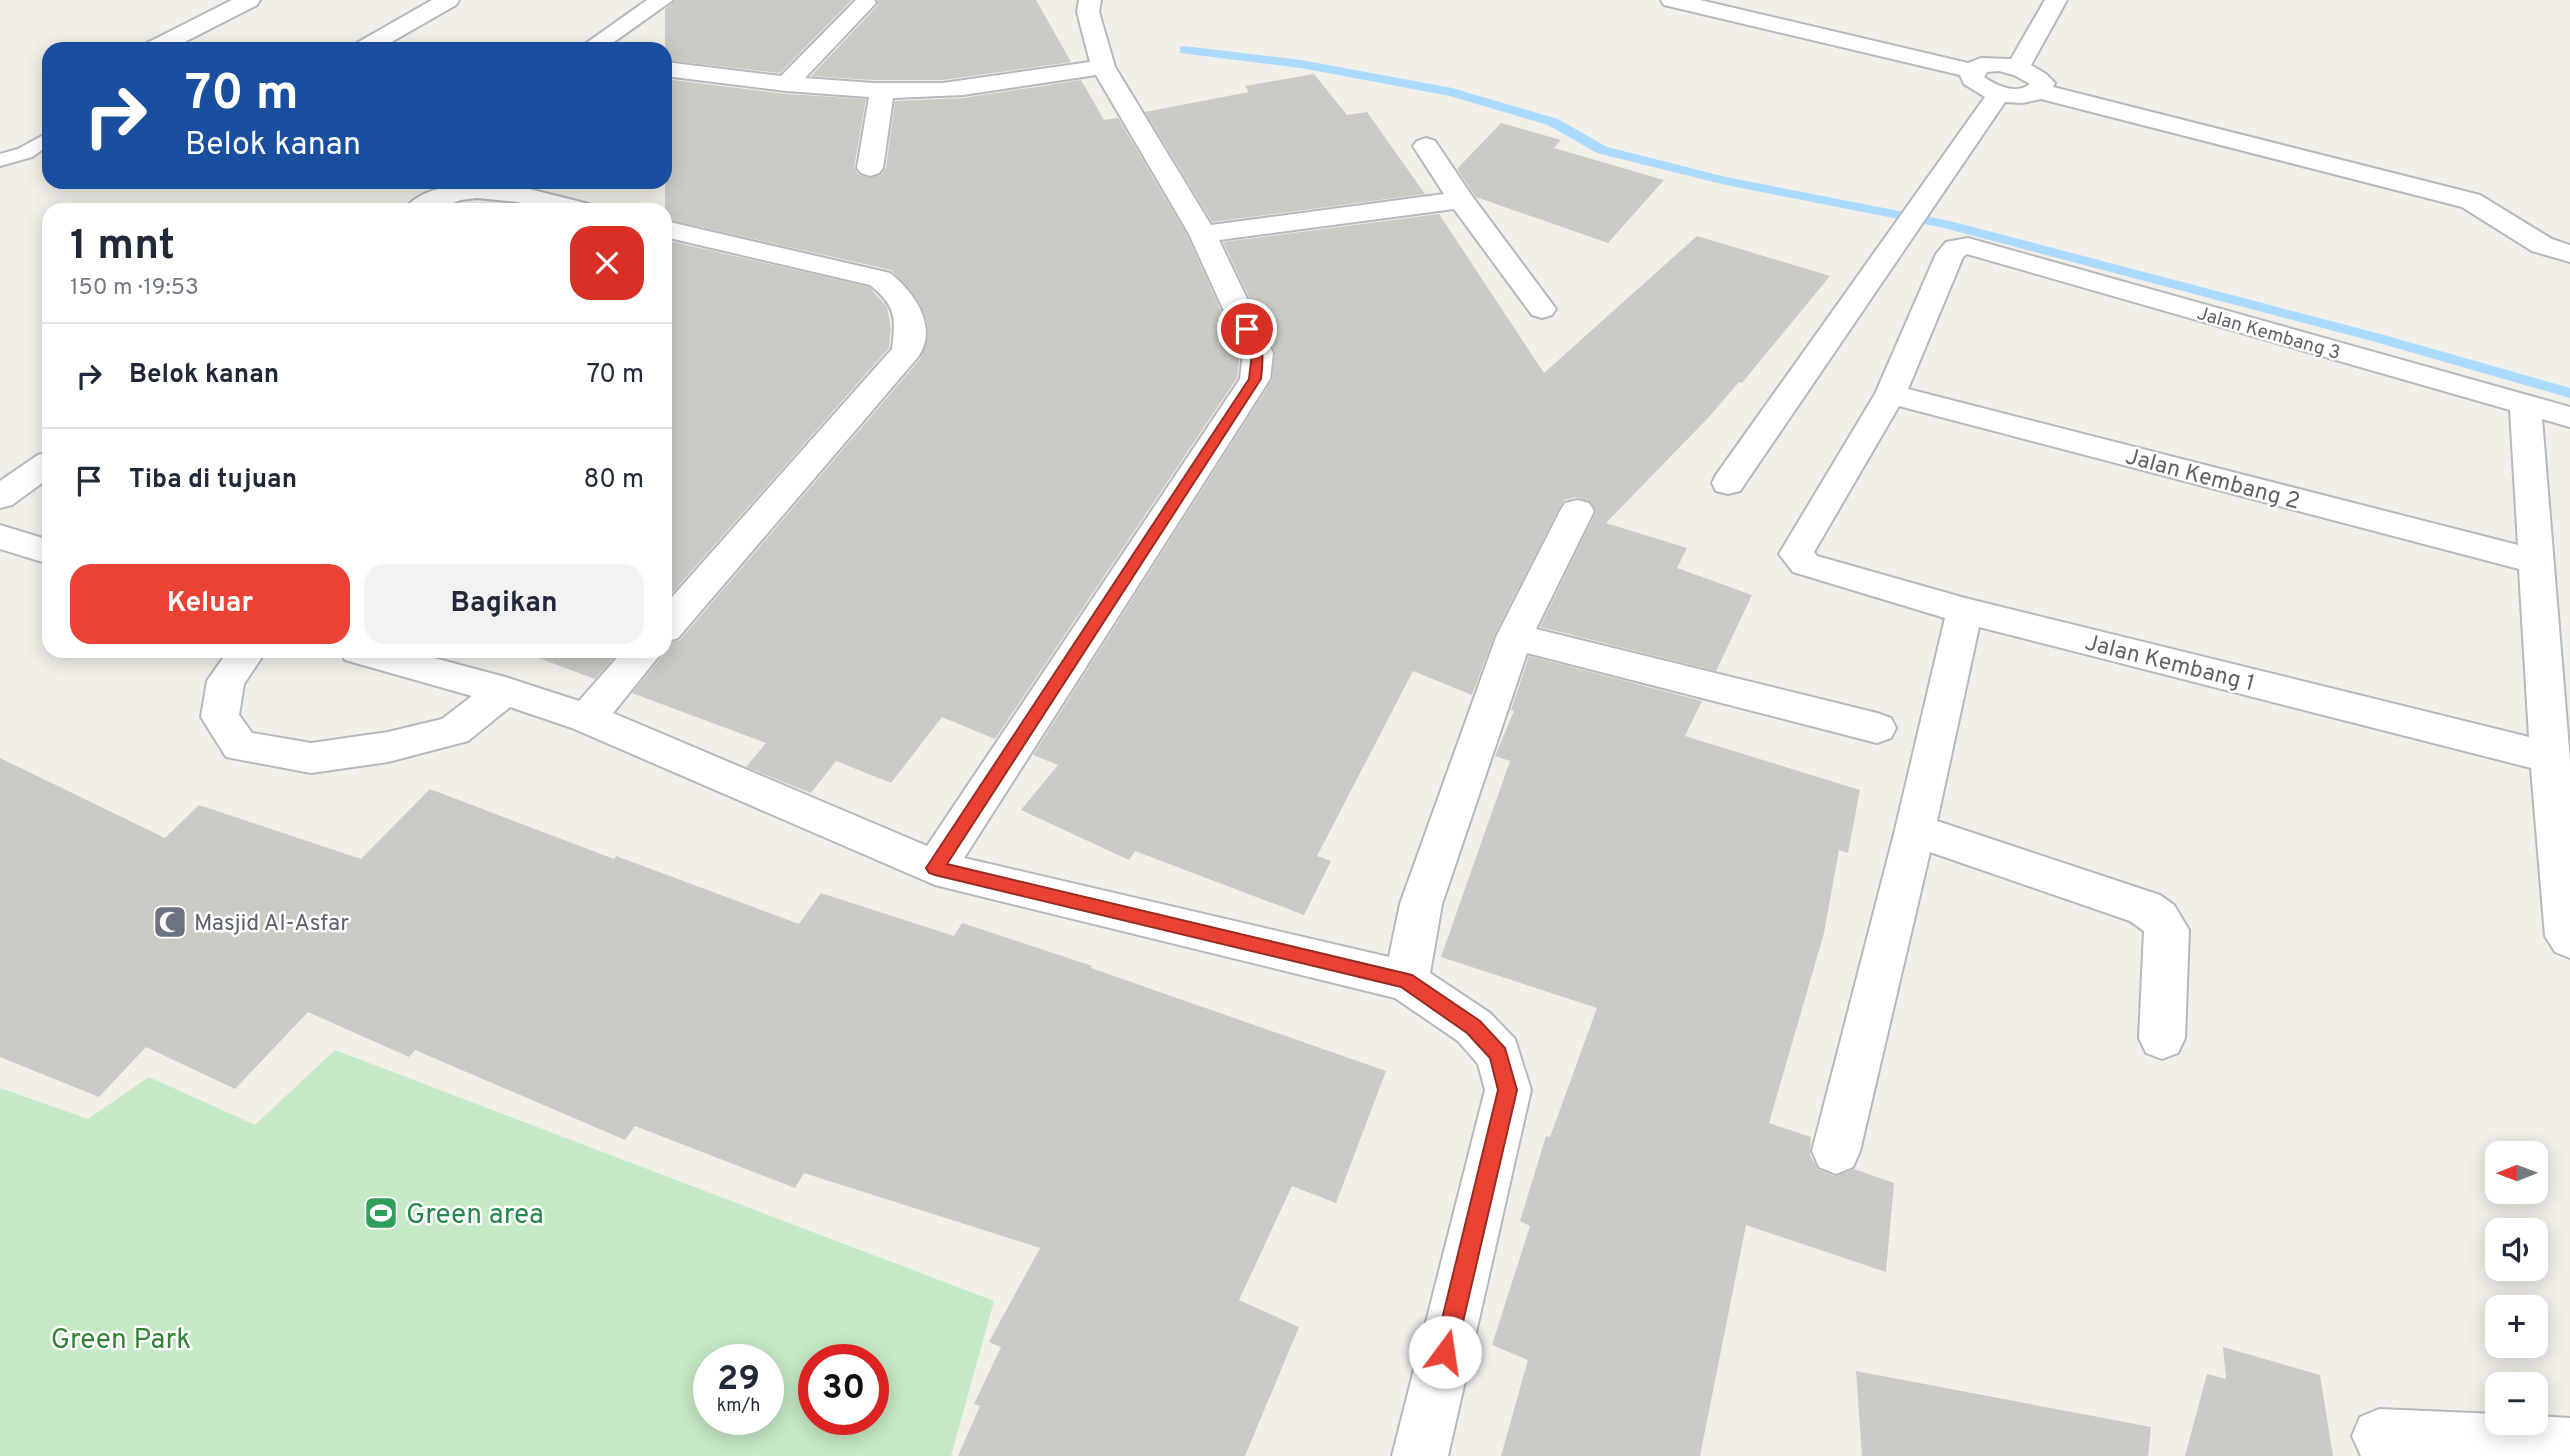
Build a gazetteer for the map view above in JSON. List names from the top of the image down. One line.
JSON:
{"streets":{"street":["Jalan Kembang 3","Jalan Kembang 2","Jalan Kembang 1"]},"crossings":[["Jalan Kembang 3","Jalan Kembang 2"],["Jalan Kembang 3","Jalan Kembang 1"],["Jalan Kembang 2","Jalan Kembang 1"]],"parks":["Green Park"],"places":{"mosque":["Masjid Al-Asfar"],"sports":["Green area"]},"north":"left","page":{"turn":["70 m","Belok kanan"],"heading":["1 mnt","150 m · 19:53"],"list":[{"name":"Belok kanan","value":"70 m"},{"name":"Tiba di tujuan","value":"80 m"}],"buttons":["Keluar","Bagikan"],"map_buttons":["+","−"],"speed":"29 km/h","limit":"30"}}
